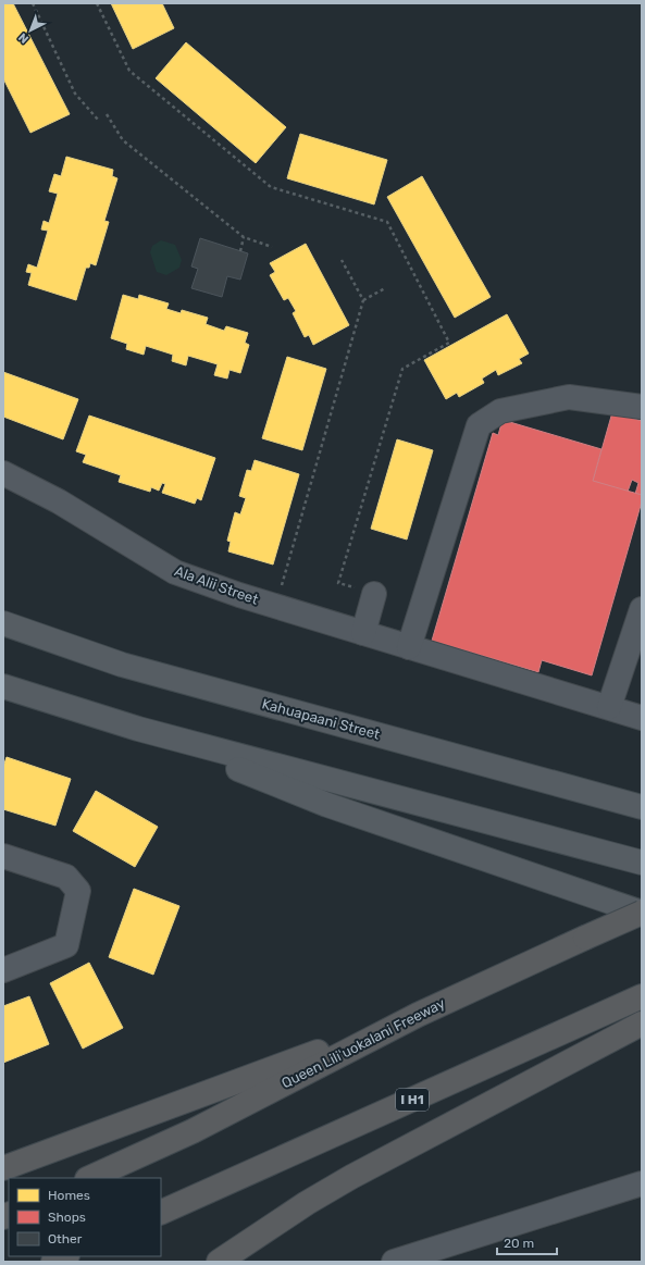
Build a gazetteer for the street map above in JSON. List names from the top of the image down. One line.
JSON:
{"streets":{"highway":["Queen Liliʻuokalani Freeway","I H1"],"main road":["Kahuapaani Street"],"street":["Ala Alii Street"]},"legend":["Homes","Shops","Other"],"scale_bar":"20 m","north":"bottom left"}
